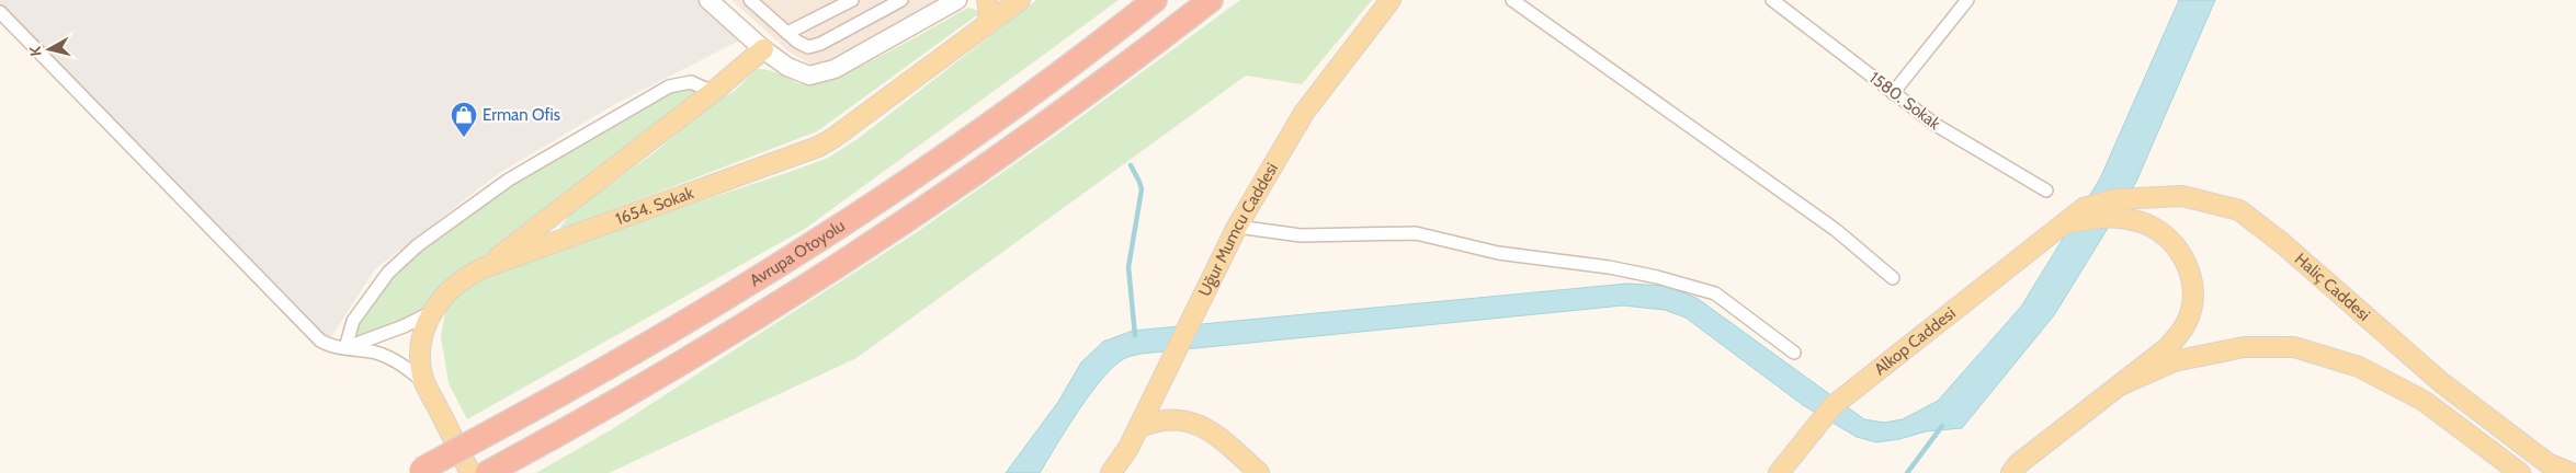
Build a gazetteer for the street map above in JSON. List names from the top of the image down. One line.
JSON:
{"streets":{"highway":["Avrupa Otoyolu"],"main road":["1654. Sokak","Uğur Mumcu Caddesi","Haliç Caddesi","Alkop Caddesi"],"street":["1580. Sokak"]},"crossings":[["Haliç Caddesi","Alkop Caddesi"]],"places":{"shop":["Erman Ofis"]},"north":"left"}
